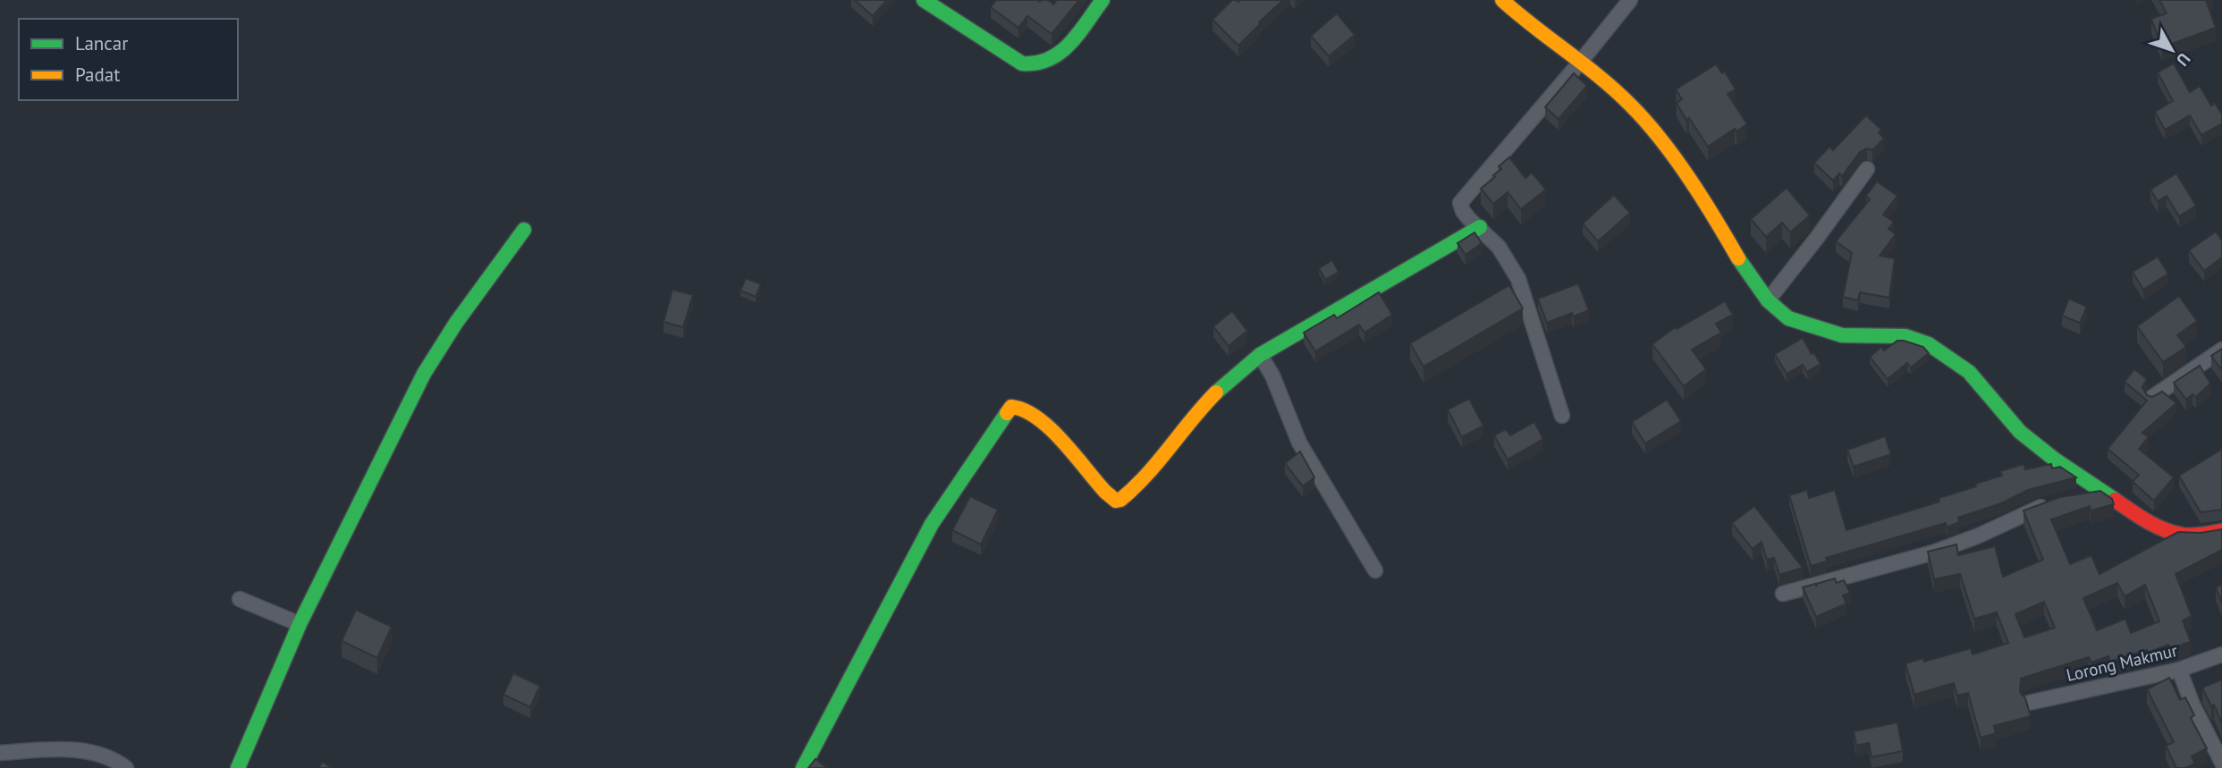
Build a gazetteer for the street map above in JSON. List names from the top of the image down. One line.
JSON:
{"streets":{"street":["Lorong Makmur"]},"legend":["Lancar","Padat"],"north":"bottom right"}
